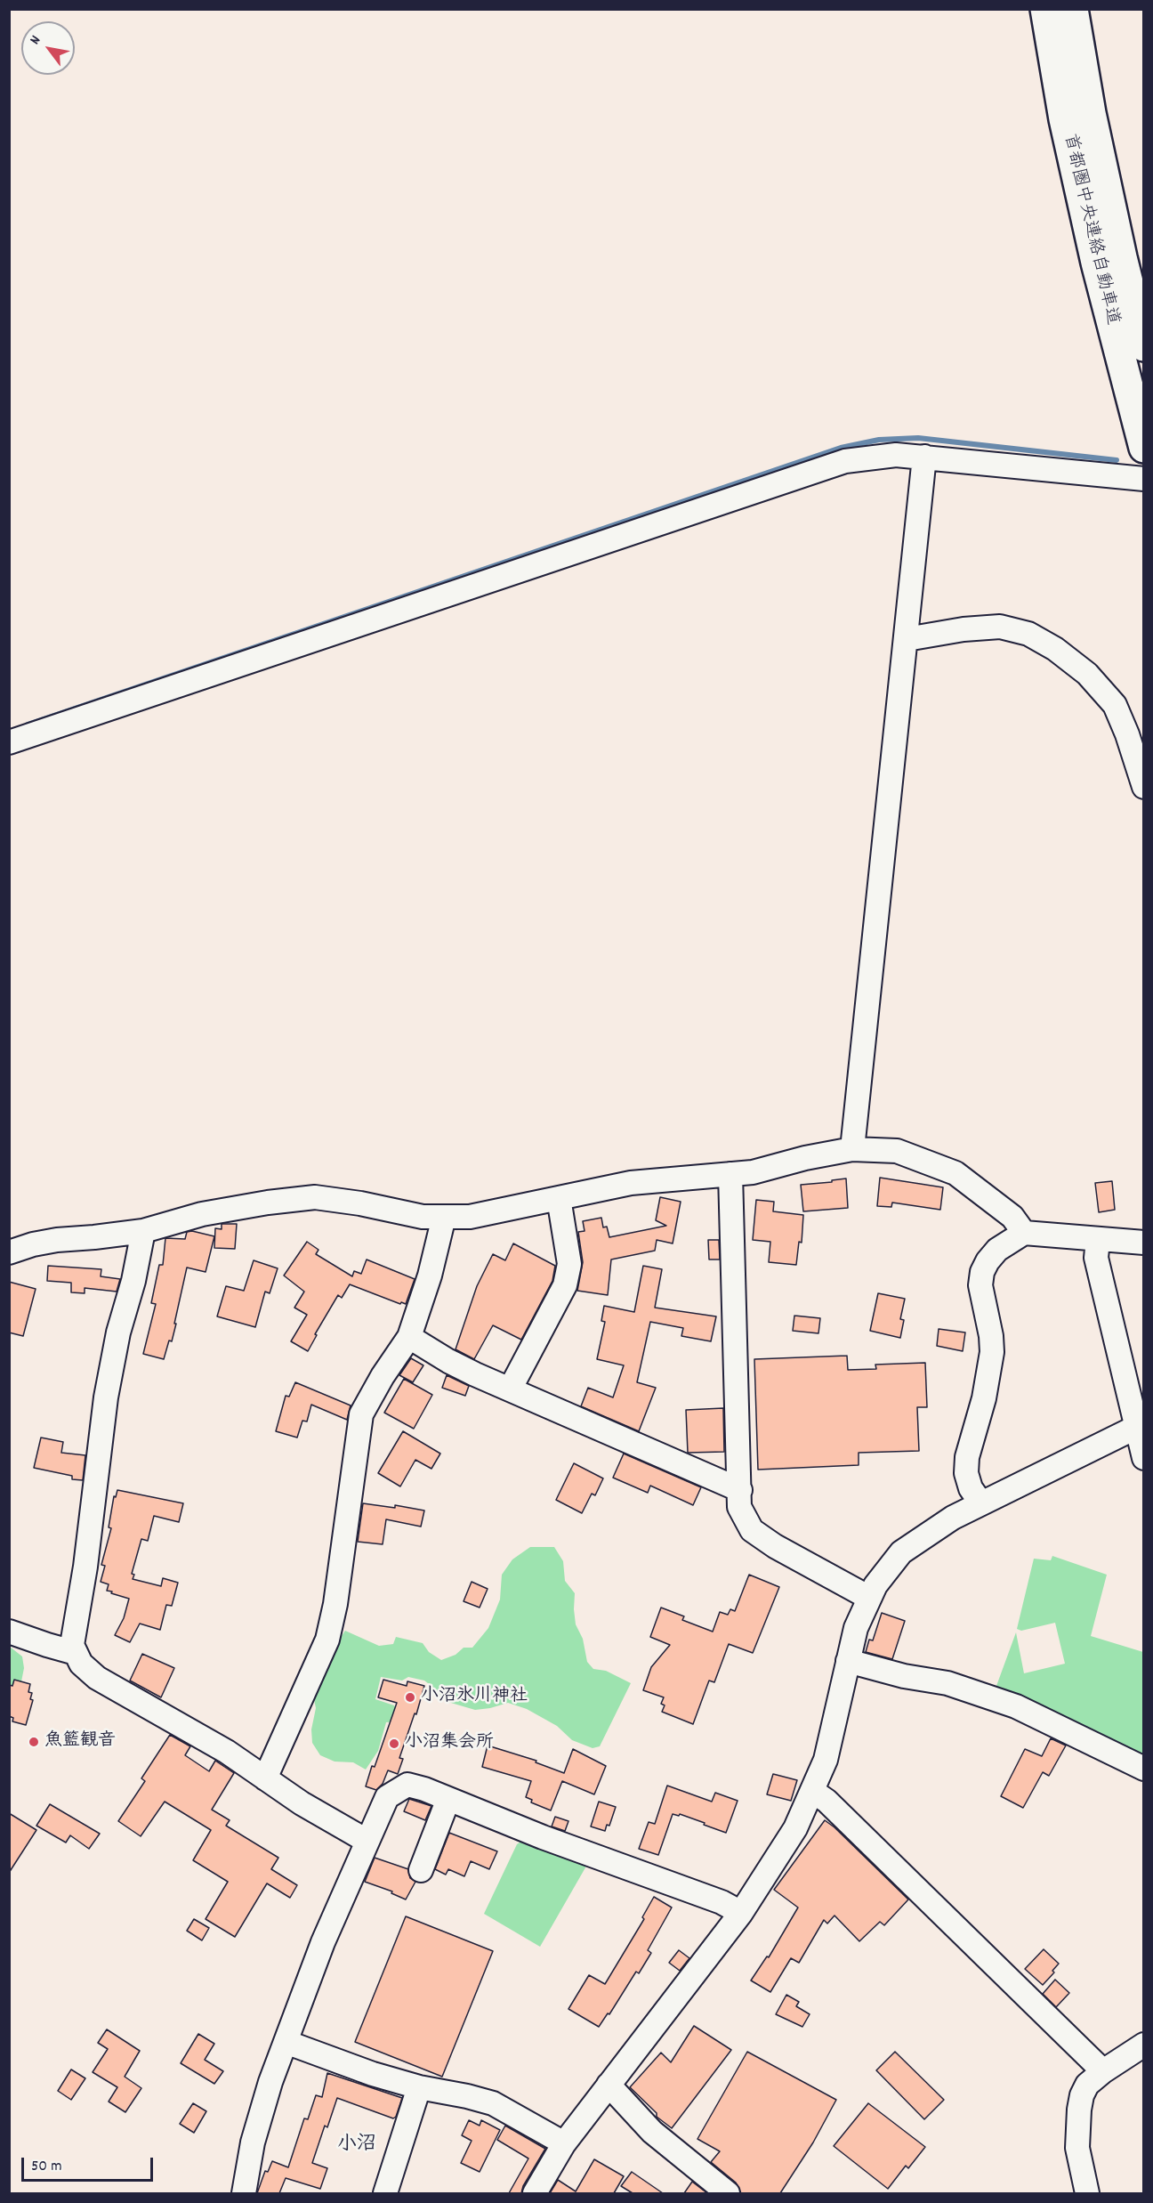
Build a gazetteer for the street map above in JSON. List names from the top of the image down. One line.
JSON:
{"streets":{"highway":["首都圏中央連絡自動車道"]},"districts":["小沼"],"places":["小沼氷川神社","魚籃観音","小沼集会所"],"scale_bar":"50 m","north":"top left"}
